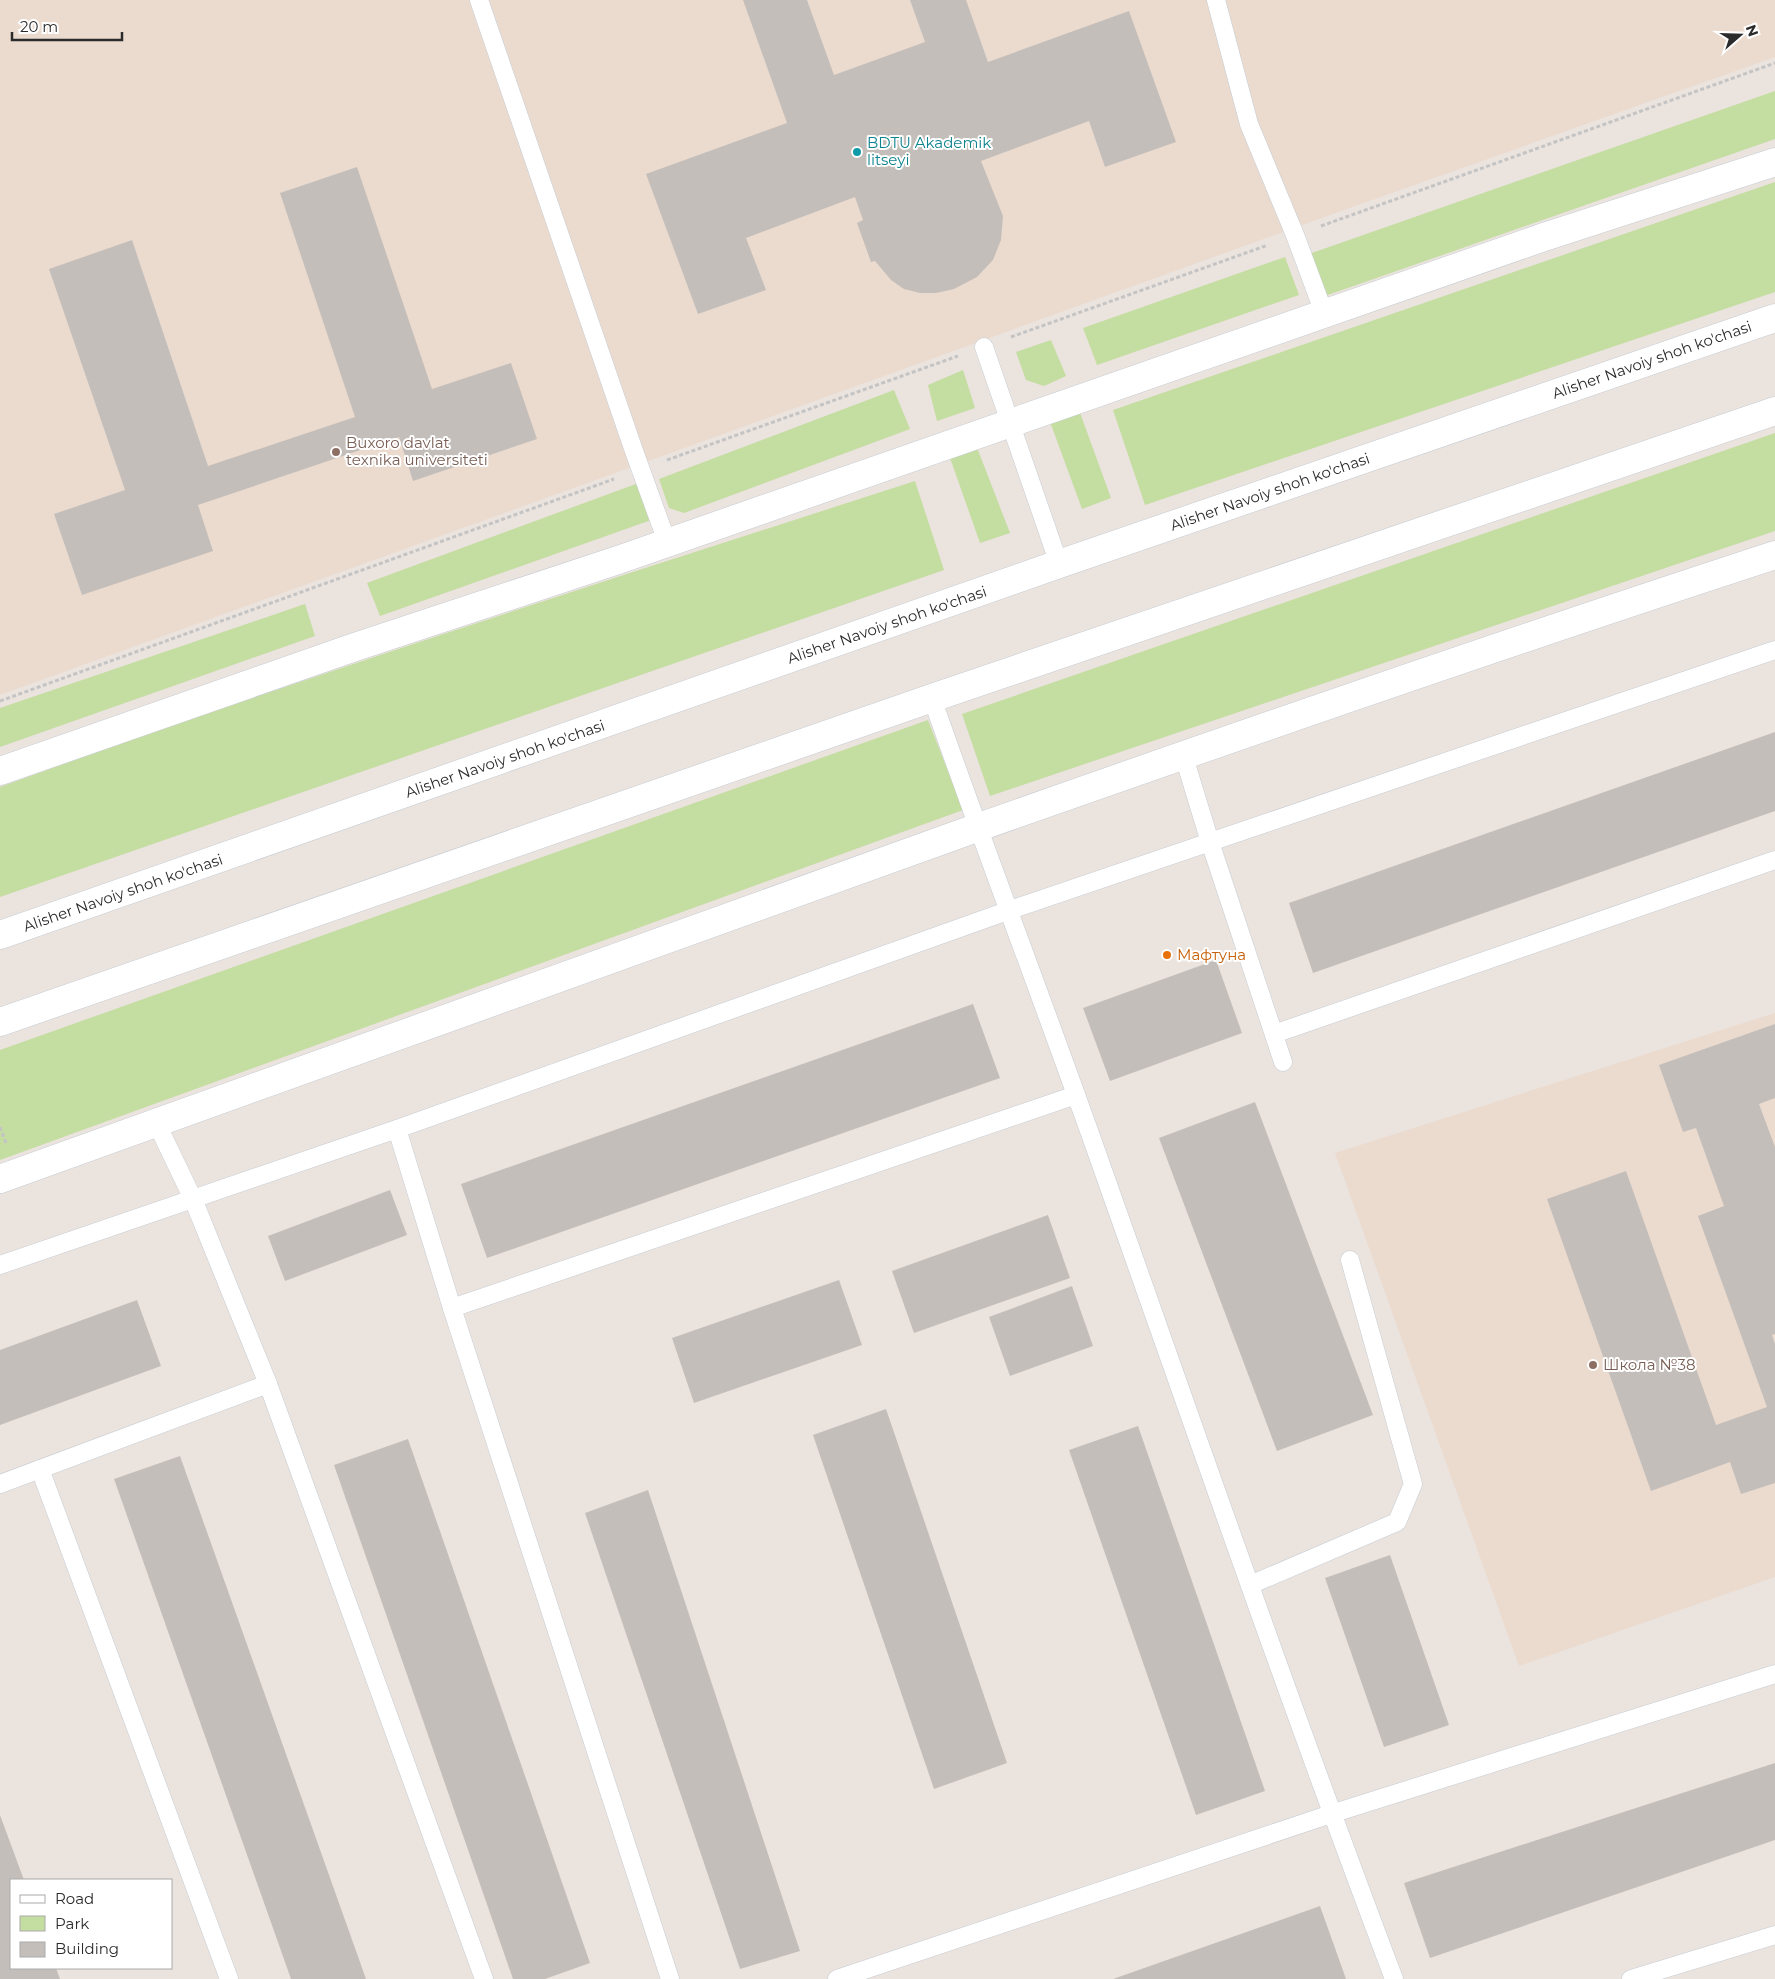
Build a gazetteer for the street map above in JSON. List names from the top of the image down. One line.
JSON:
{"streets":{"street":["Alisher Navoiy shoh ko'chasi"]},"places":["BDTU Akademik litseyi","Buxoro davlat texnika universiteti","Мафтуна","Школа №38"],"legend":["Road","Park","Building"],"scale_bar":"20 m","north":"right"}
